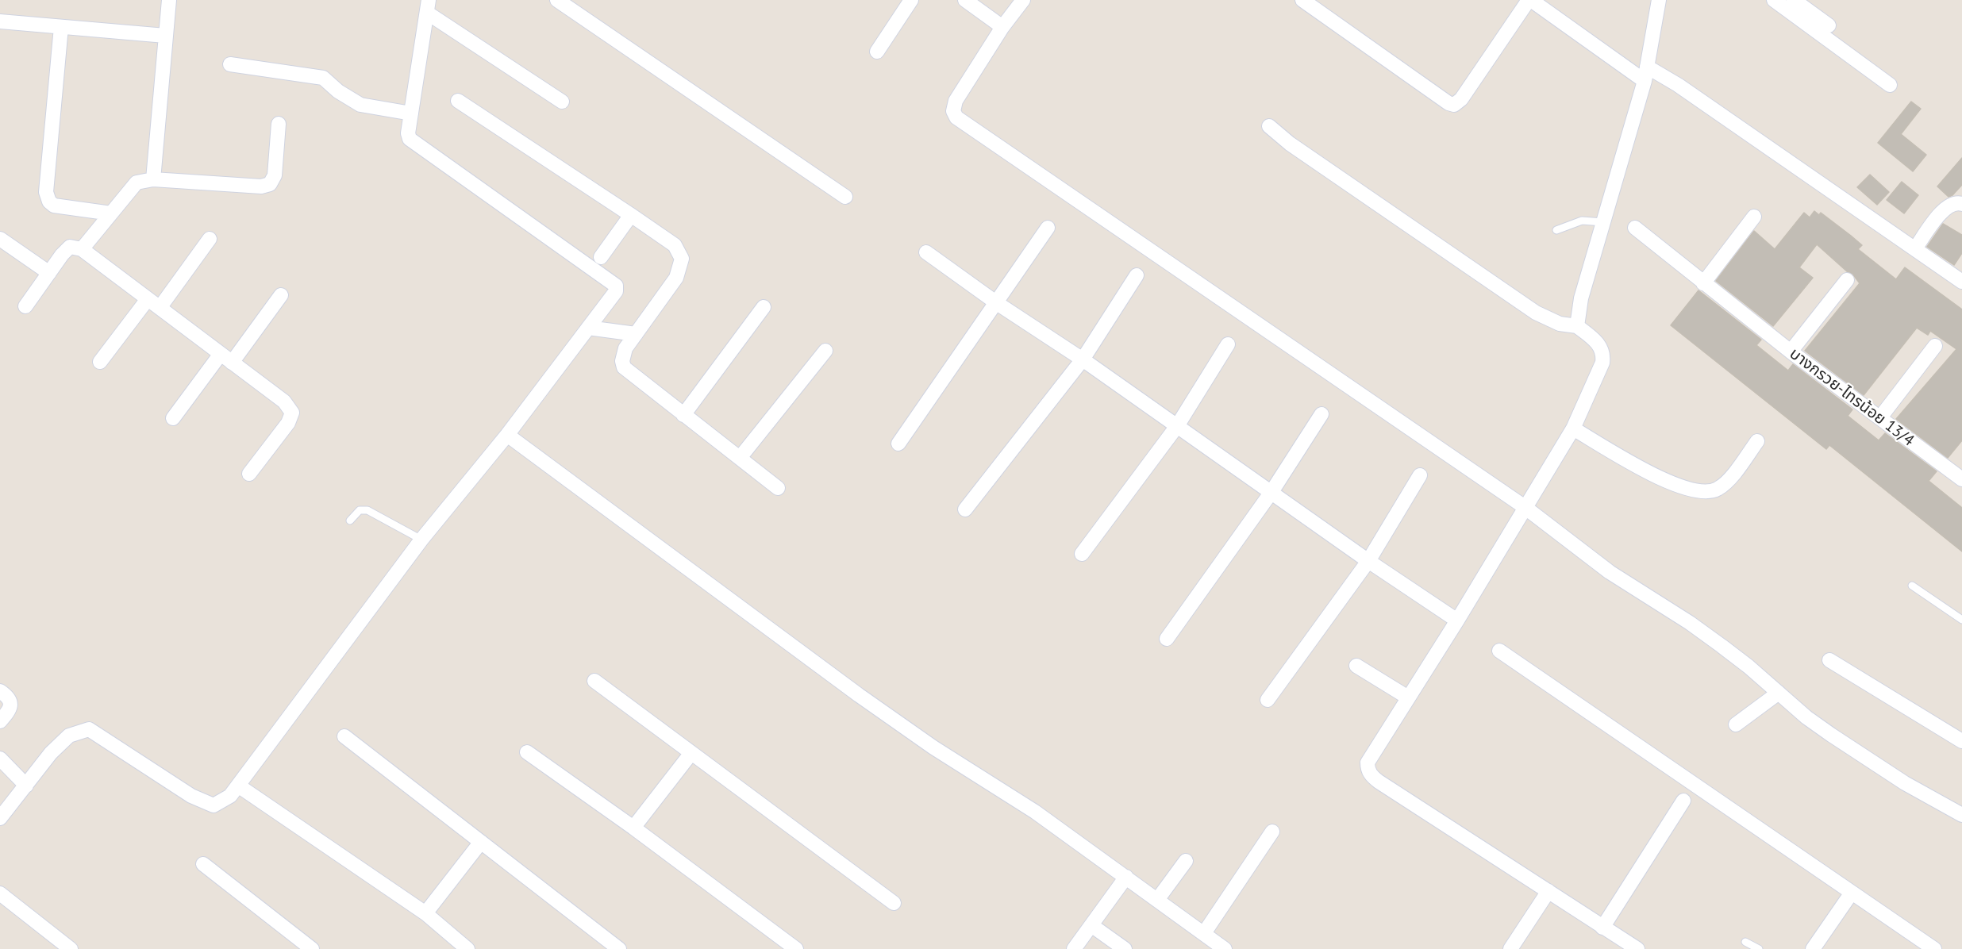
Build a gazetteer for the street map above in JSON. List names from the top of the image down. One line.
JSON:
{"streets":{"street":["บางกรวย-ไทรน้อย 13/4"]}}
